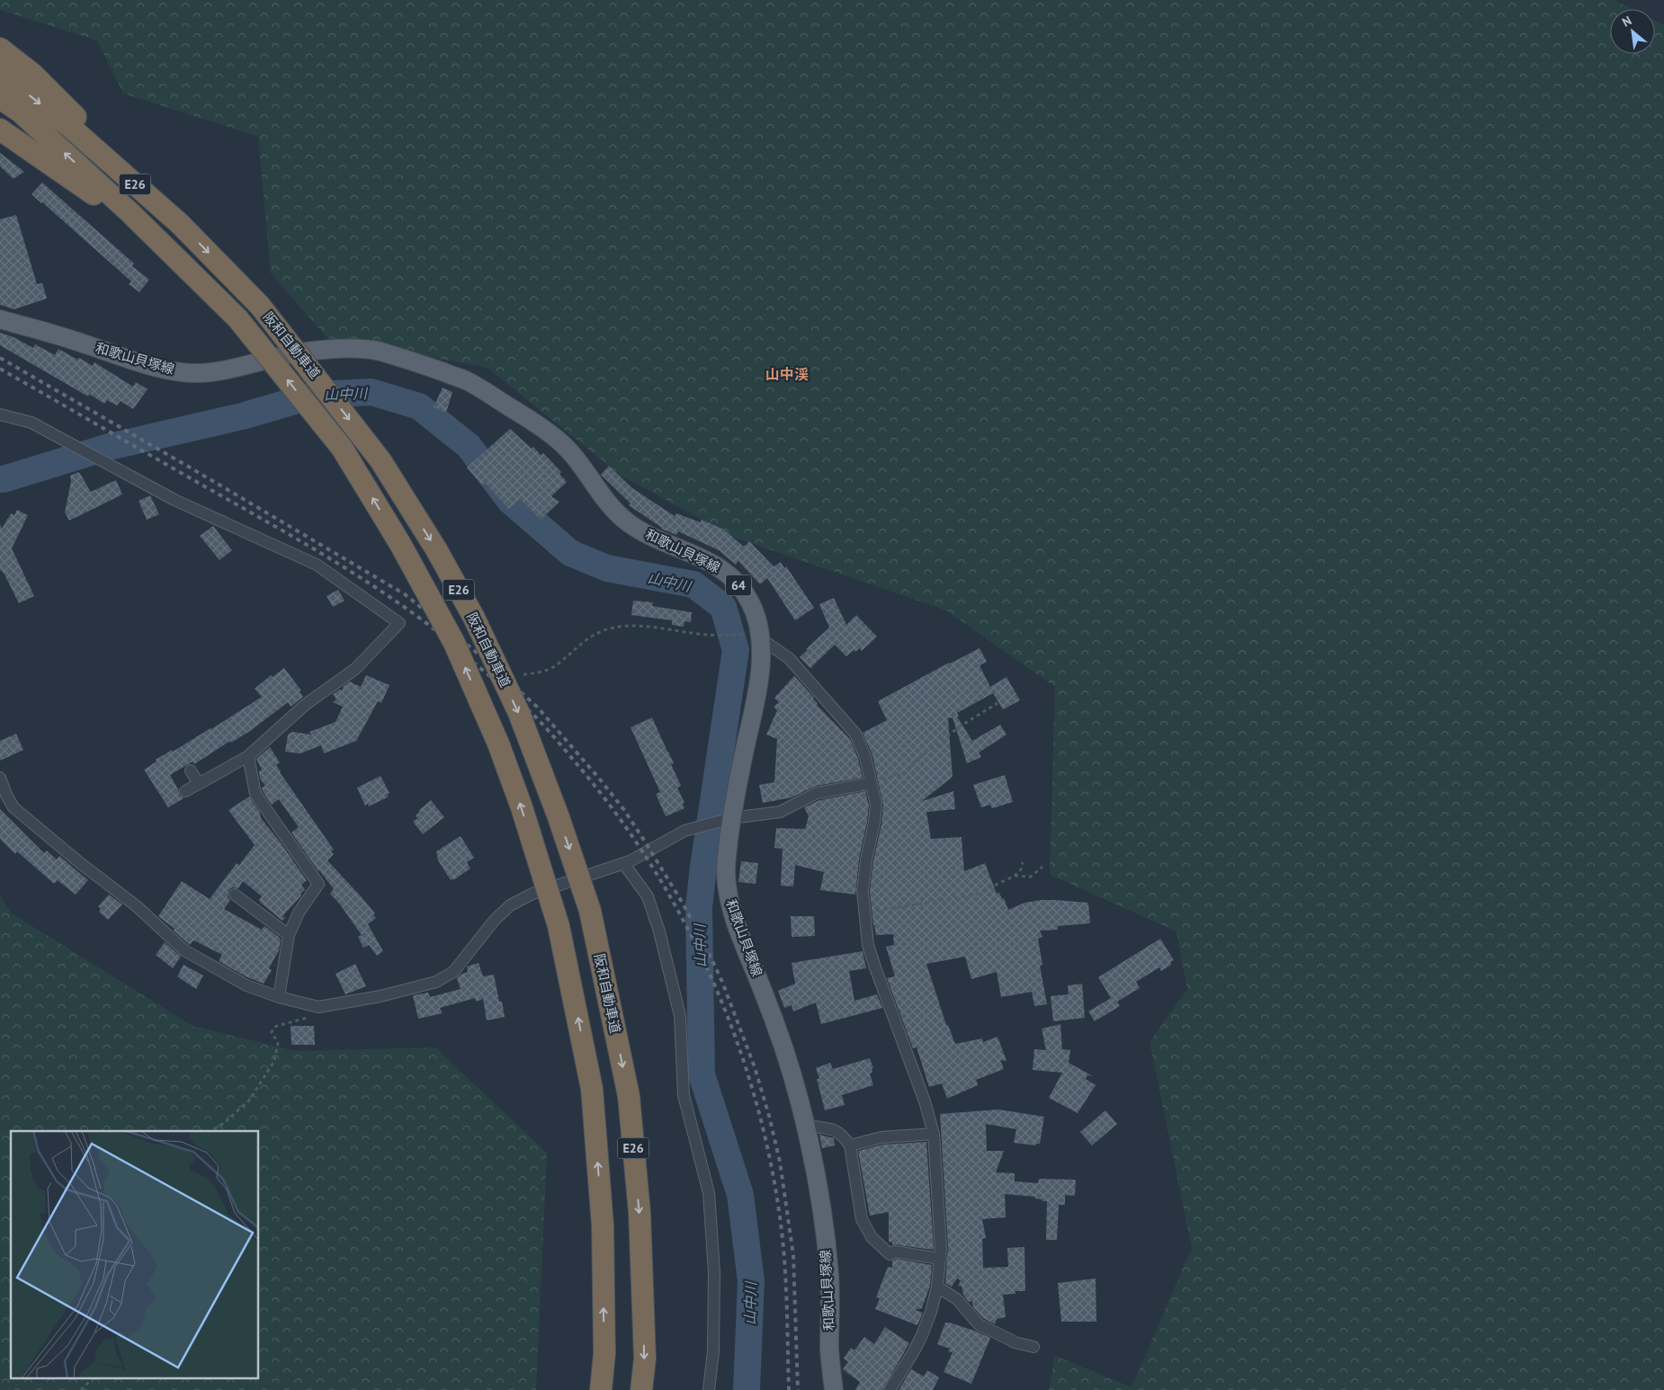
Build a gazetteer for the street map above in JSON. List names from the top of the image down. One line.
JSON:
{"streets":{"highway":["E26","阪和自動車道"],"main road":["和歌山貝塚線","64"]},"districts":["山中渓"],"water":["山中川"],"north":"top left"}
